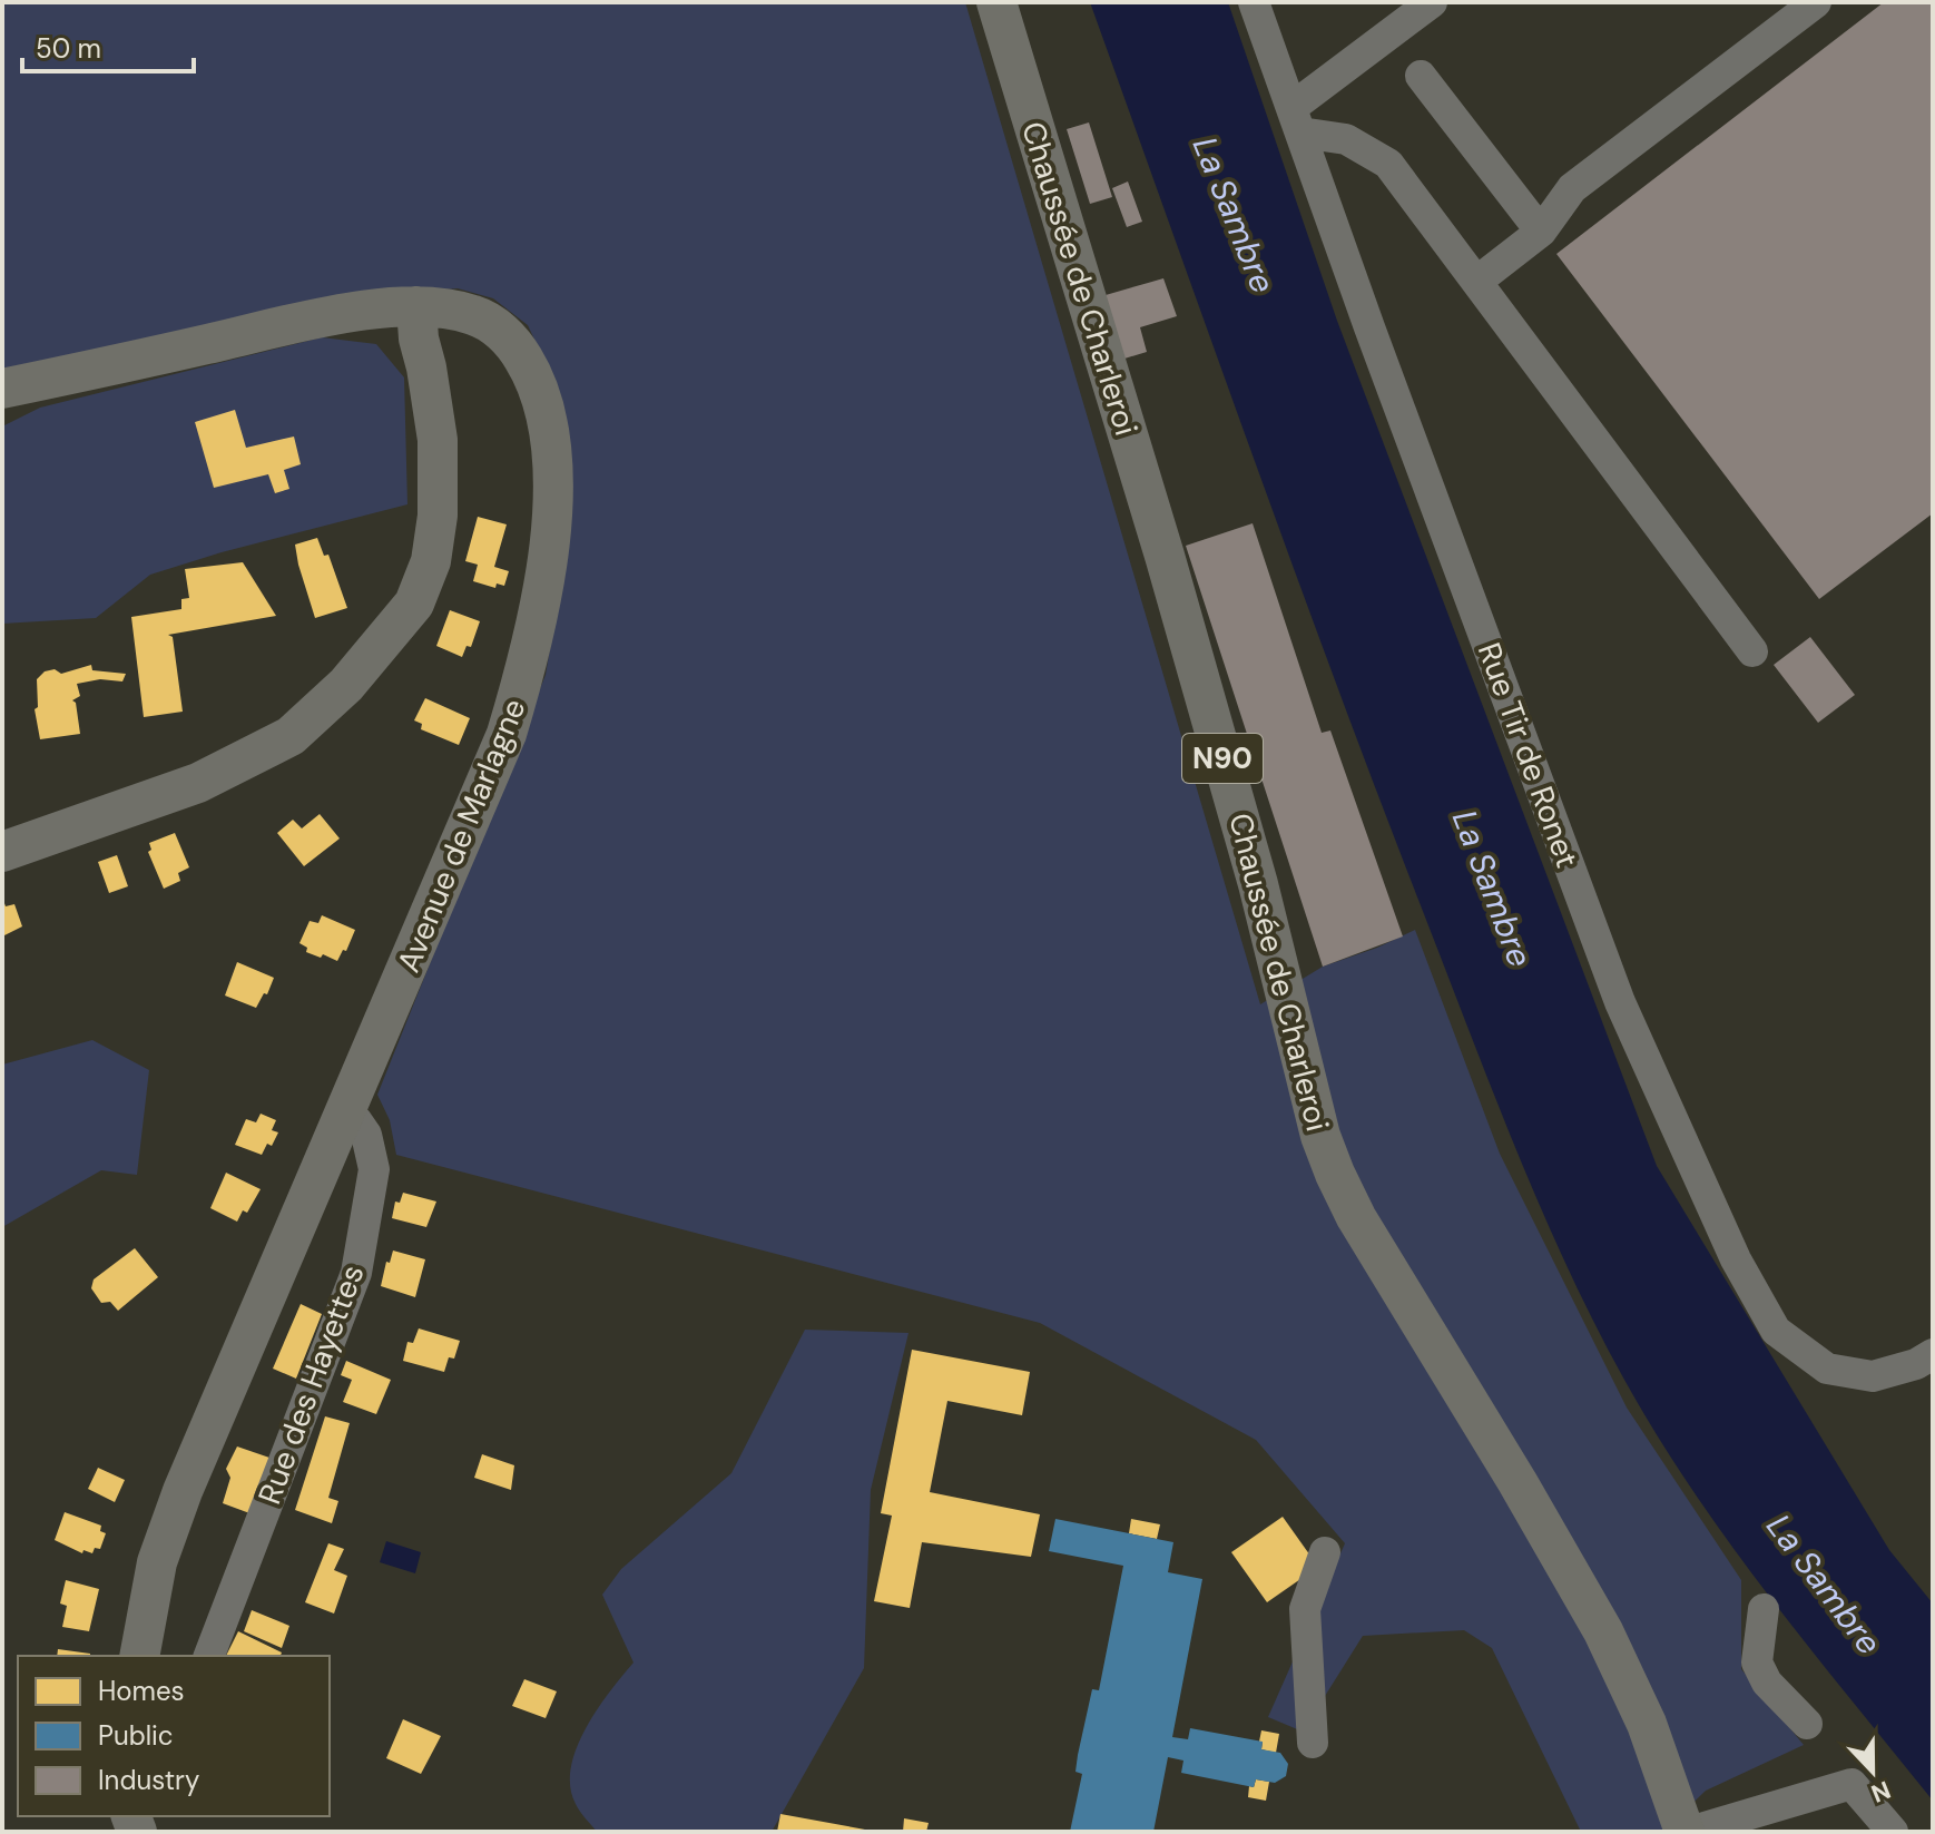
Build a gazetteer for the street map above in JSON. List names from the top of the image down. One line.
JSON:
{"streets":{"main road":["Chaussée de Charleroi","N90","Avenue de Marlagne"],"street":["Rue Tir de Ronet","Rue des Hayettes"]},"crossings":[["Avenue de Marlagne","Rue des Hayettes"]],"water":["La Sambre"],"legend":["Homes","Public","Industry"],"scale_bar":"50 m","north":"bottom"}
